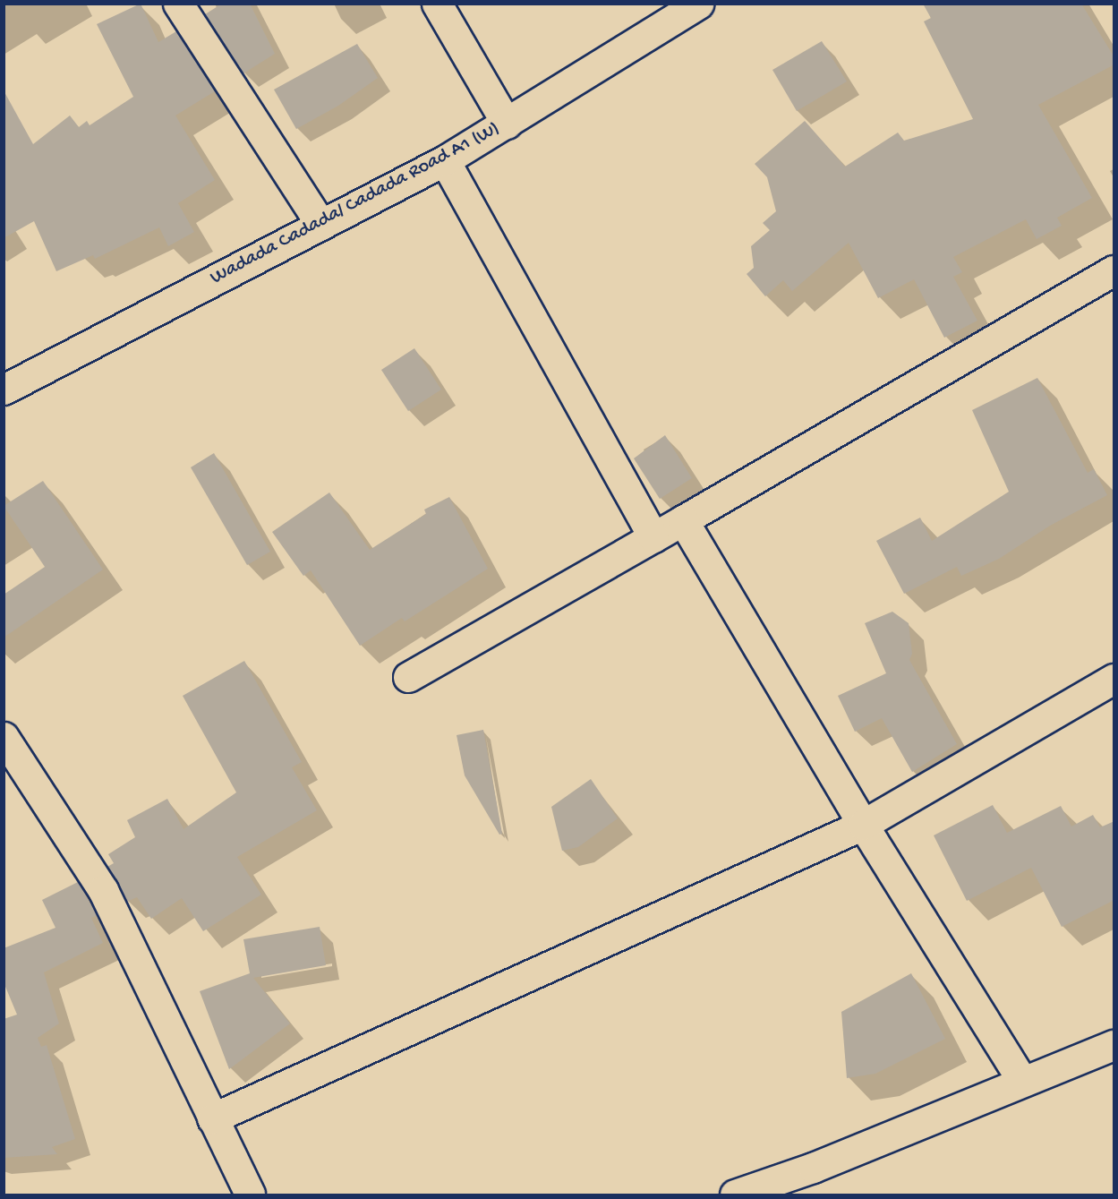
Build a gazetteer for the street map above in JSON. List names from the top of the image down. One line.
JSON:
{"streets":{"street":["Wadada Cadada/ Cadada Road A1 (W)"]}}
